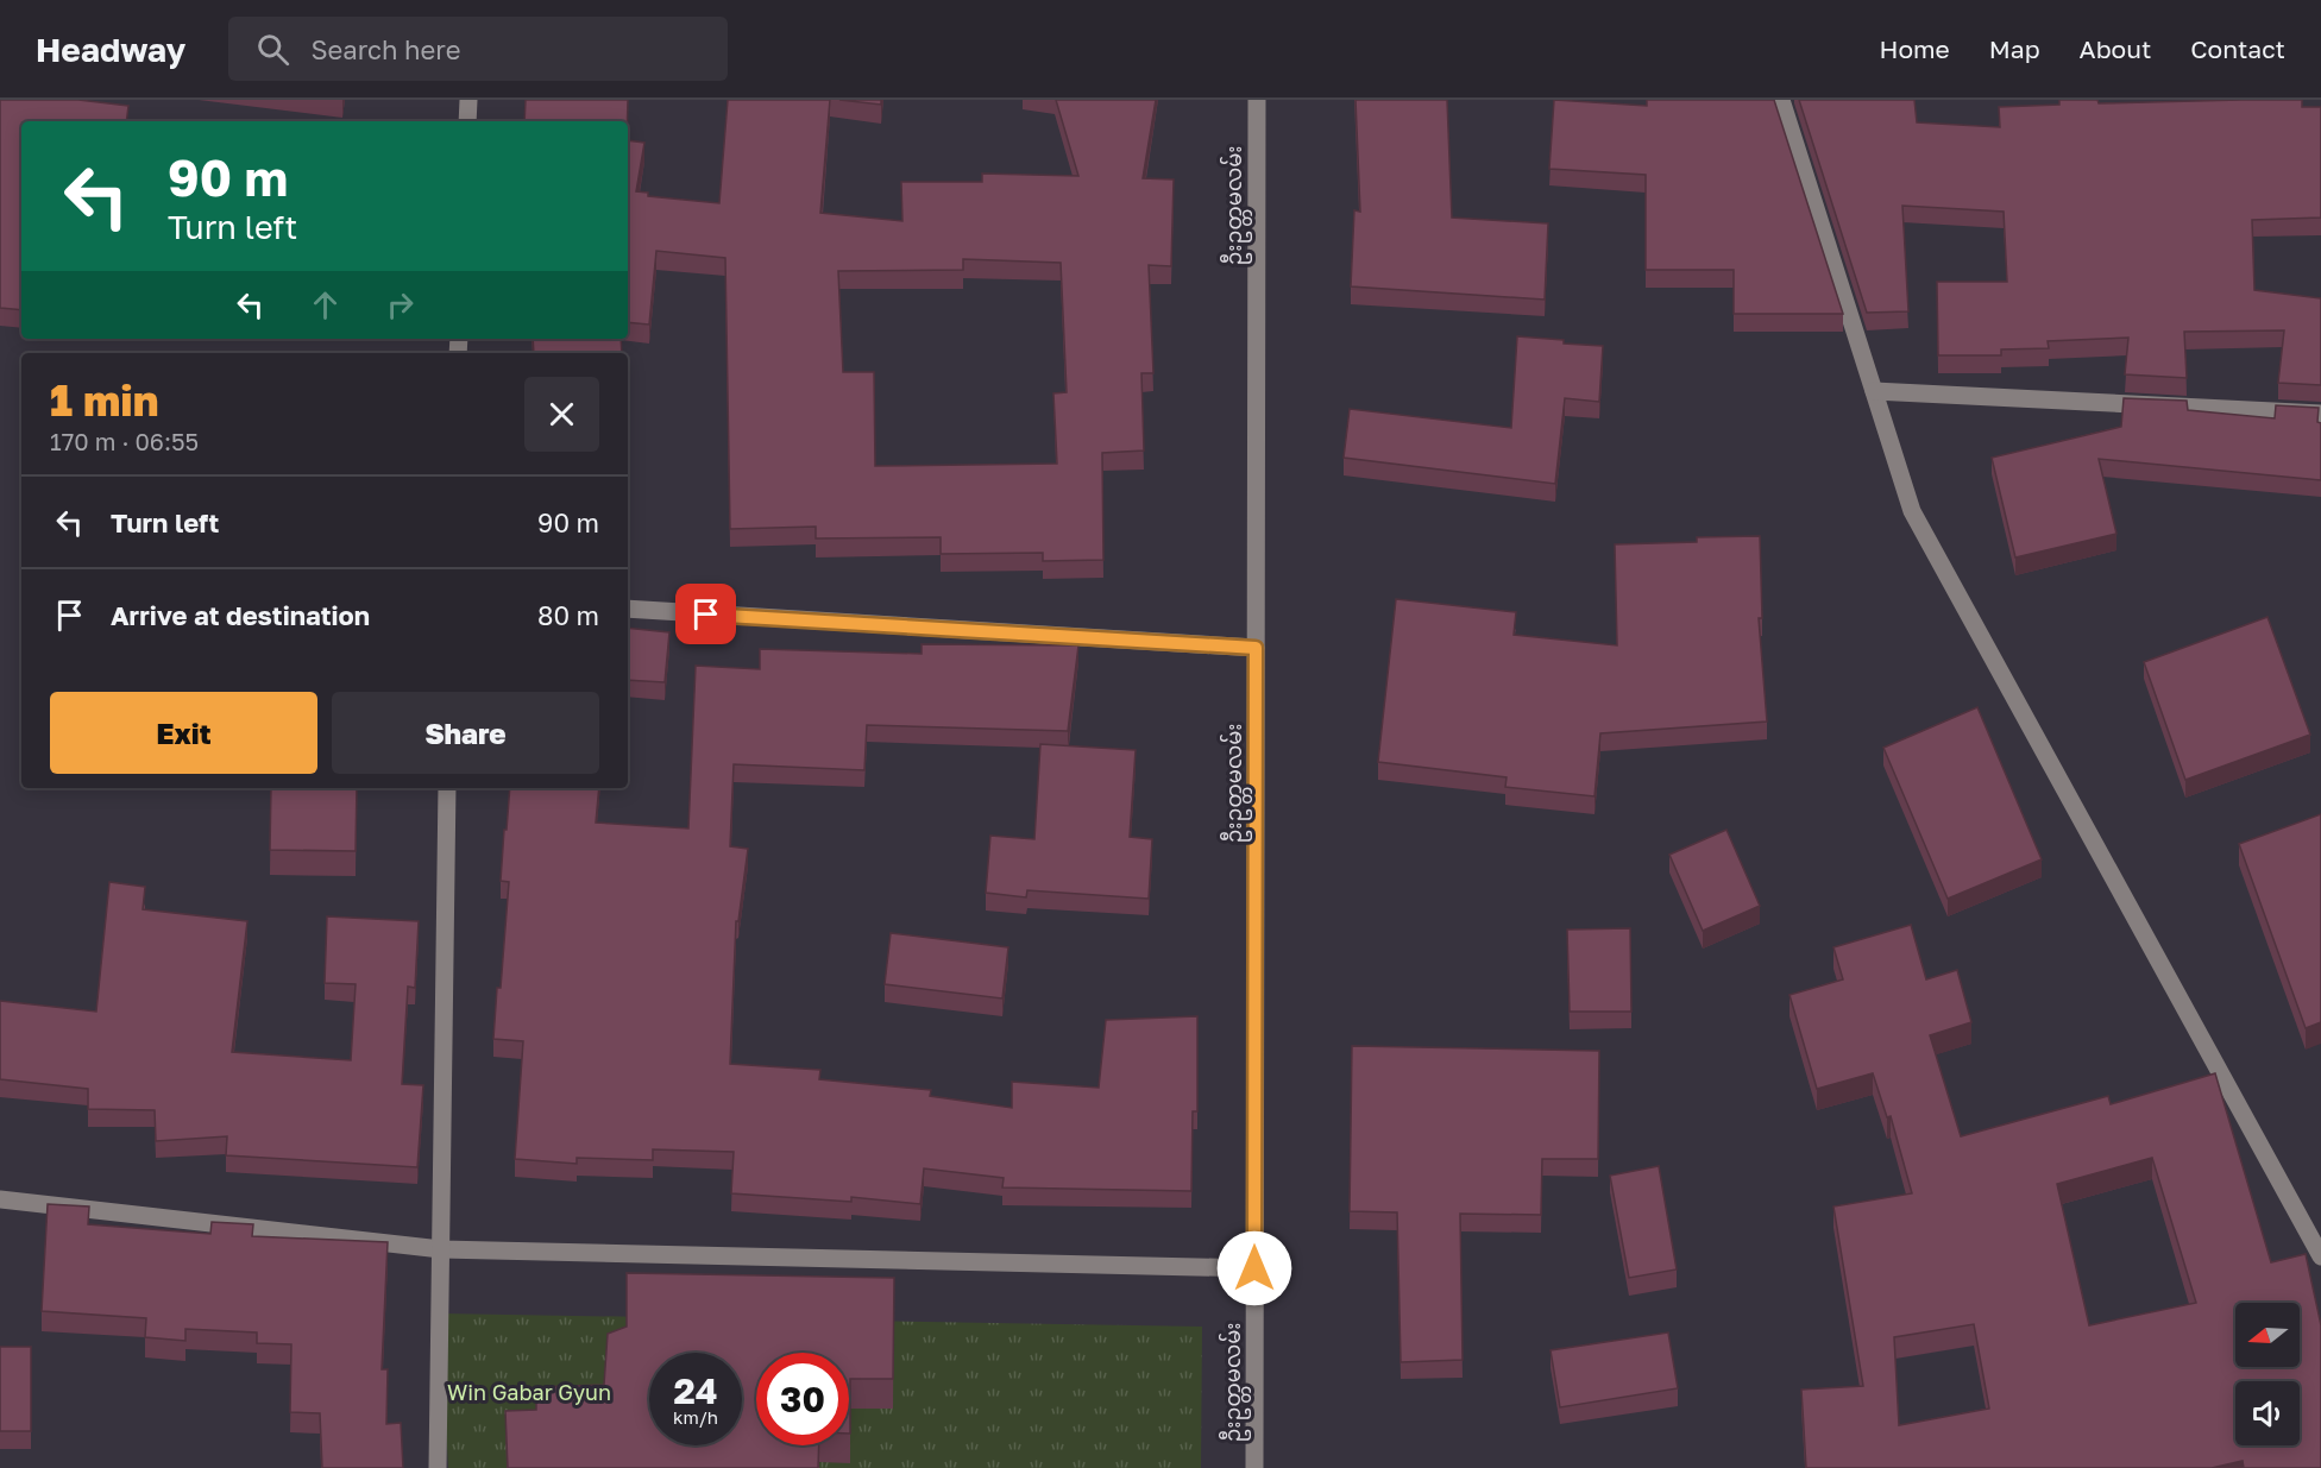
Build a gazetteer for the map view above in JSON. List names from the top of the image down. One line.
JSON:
{"streets":{"street":["ဦးဥတ္တမလမ်း"]},"parks":["Win Gabar Gyun"],"north":"left","page":{"header":"Headway","search":"Search here","nav":["Home","Map","About","Contact"],"turn":["90 m","Turn left"],"heading":["1 min","170 m · 06:55"],"list":[{"name":"Turn left","value":"90 m"},{"name":"Arrive at destination","value":"80 m"}],"buttons":["Exit","Share"],"speed":"24 km/h","limit":"30"}}
